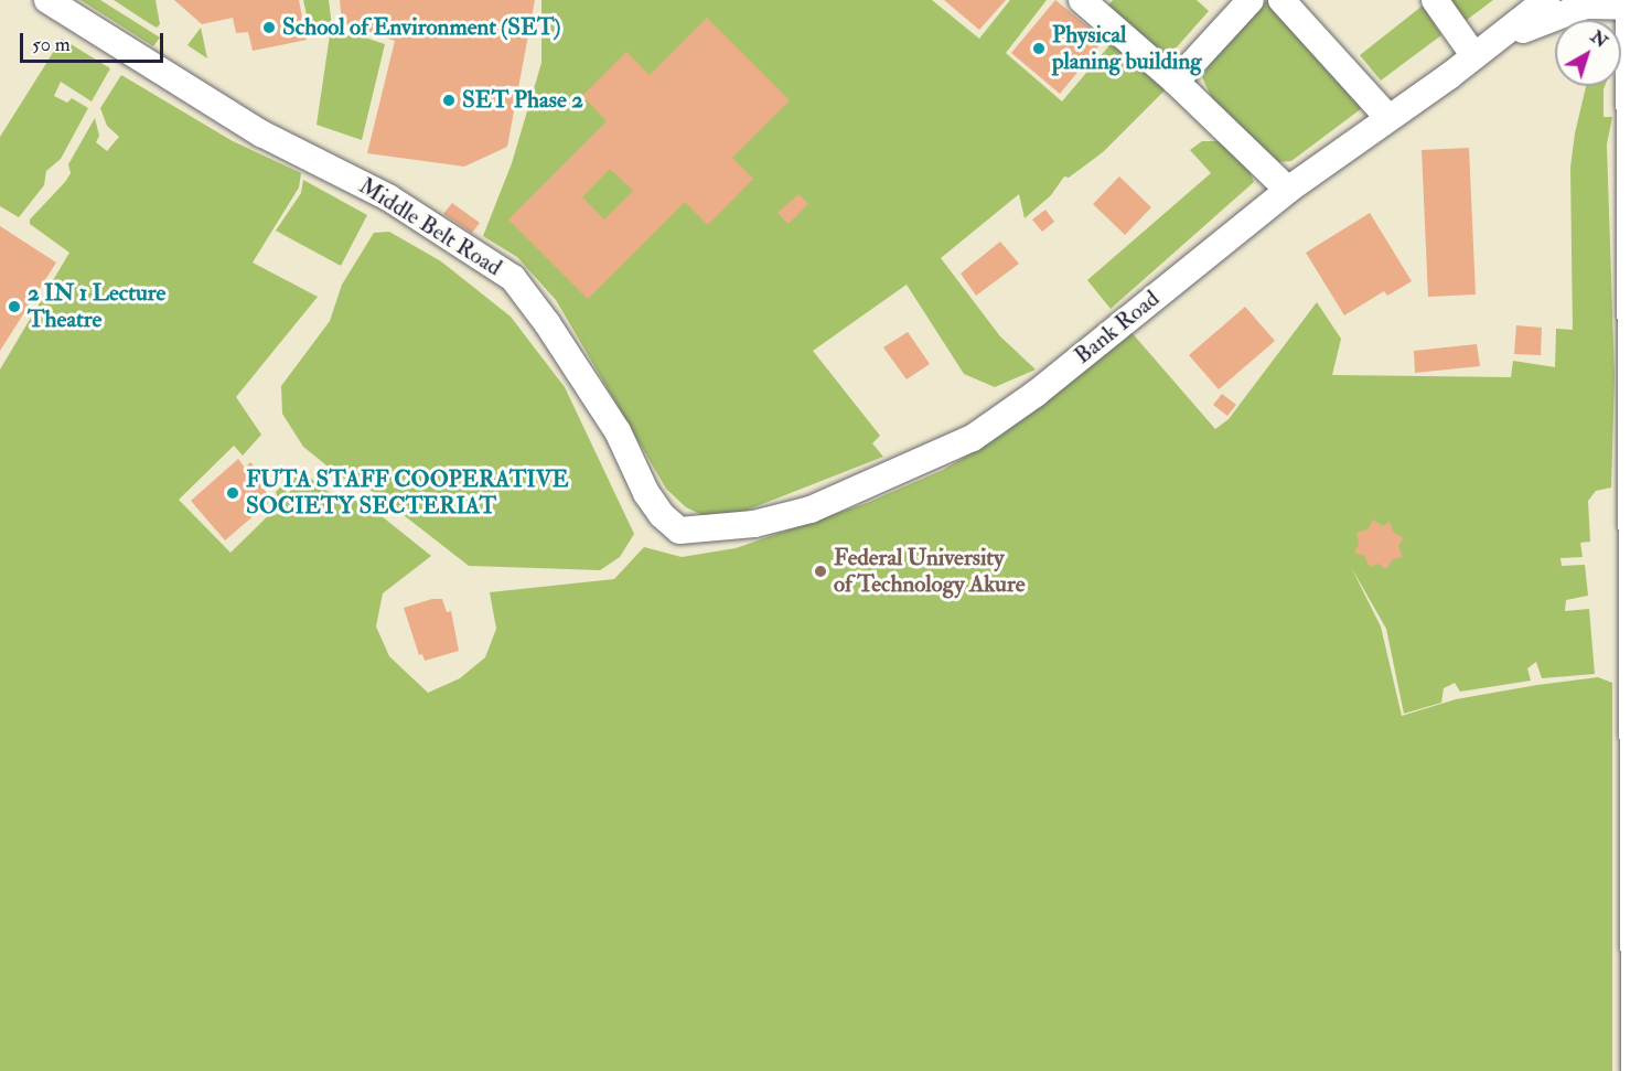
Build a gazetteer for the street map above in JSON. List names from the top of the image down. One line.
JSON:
{"streets":{"street":["Middle Belt Road","Bank Road"]},"crossings":[["Middle Belt Road","Bank Road"]],"places":["School of Environment (SET)","Physical planing building","SET Phase 2","2 IN 1 Lecture Theatre","FUTA STAFF COOPERATIVE SOCIETY SECTERIAT","Federal University of Technology Akure"],"scale_bar":"50 m","north":"top right"}
